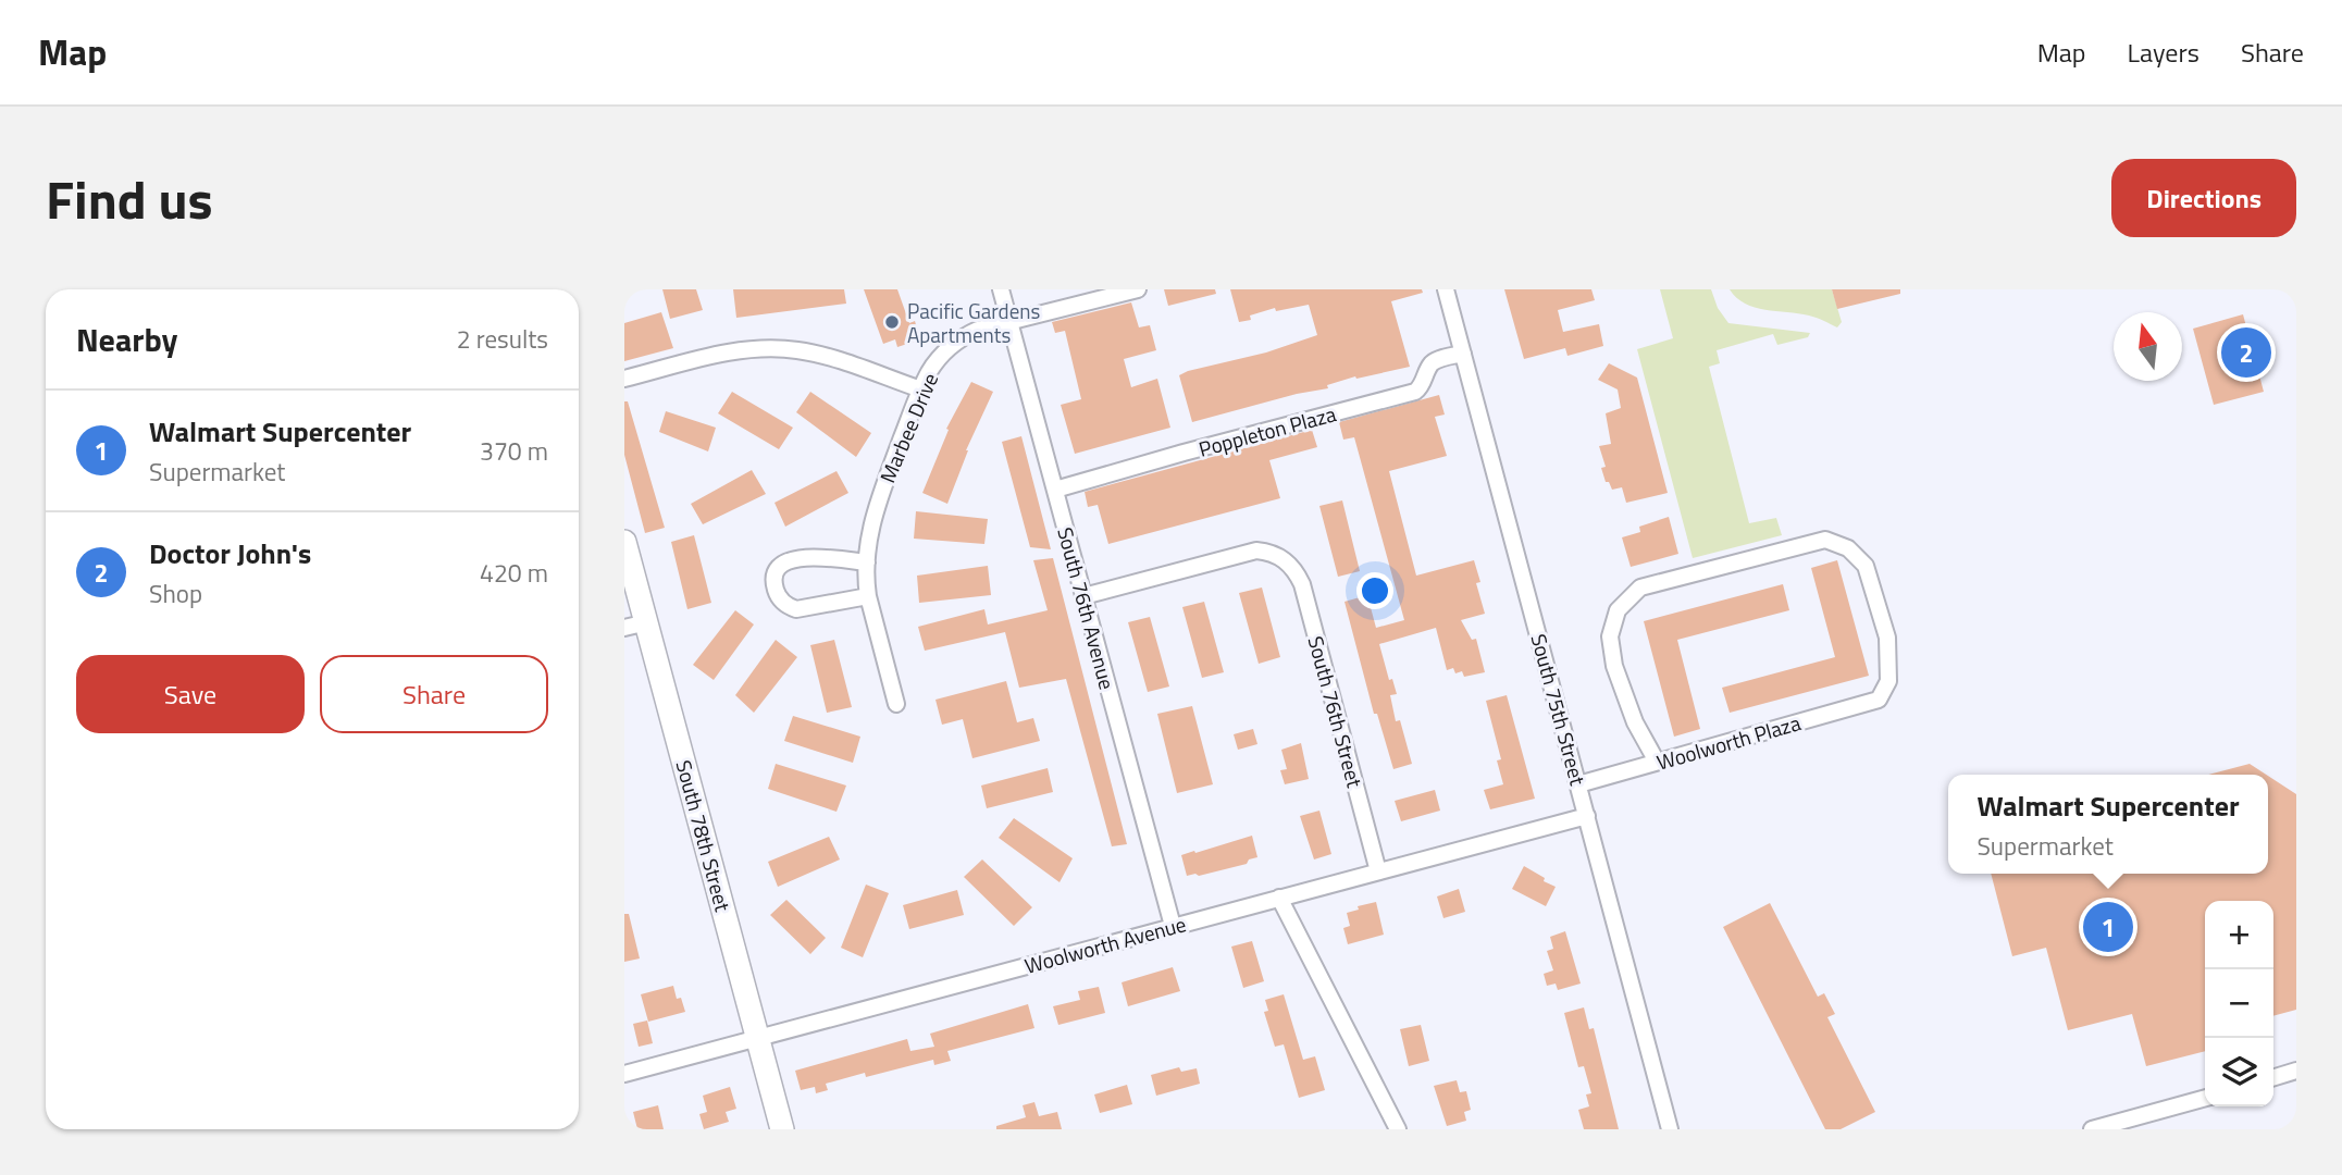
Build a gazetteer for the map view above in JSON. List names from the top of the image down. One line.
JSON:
{"streets":{"main road":["South 78th Street"],"street":["Marbee Drive","Poppleton Plaza","South 76th Avenue","South 75th Street","South 76th Street","Woolworth Plaza","Woolworth Avenue"]},"crossings":[["Marbee Drive","South 76th Avenue"],["Poppleton Plaza","South 76th Avenue"],["Poppleton Plaza","South 75th Street"],["South 76th Avenue","South 76th Street"],["South 76th Avenue","Woolworth Avenue"],["South 75th Street","Woolworth Plaza"],["South 75th Street","Woolworth Avenue"],["South 76th Street","Woolworth Avenue"],["South 78th Street","Woolworth Avenue"]],"places":["Pacific Gardens Apartments"],"north":"top","page":{"header":"Map","nav":["Map","Layers","Share"],"title":"Find us","buttons":["Directions",["Save","Share"]],"heading":["Nearby","2 results"],"pins":["2","1"],"list":[{"mark":"1","name":"Walmart Supercenter","note":"Supermarket","value":"370 m"},{"mark":"2","name":"Doctor John's","note":"Shop","value":"420 m"}],"popup":["Walmart Supercenter","Supermarket"],"map_buttons":["+","−"]}}
